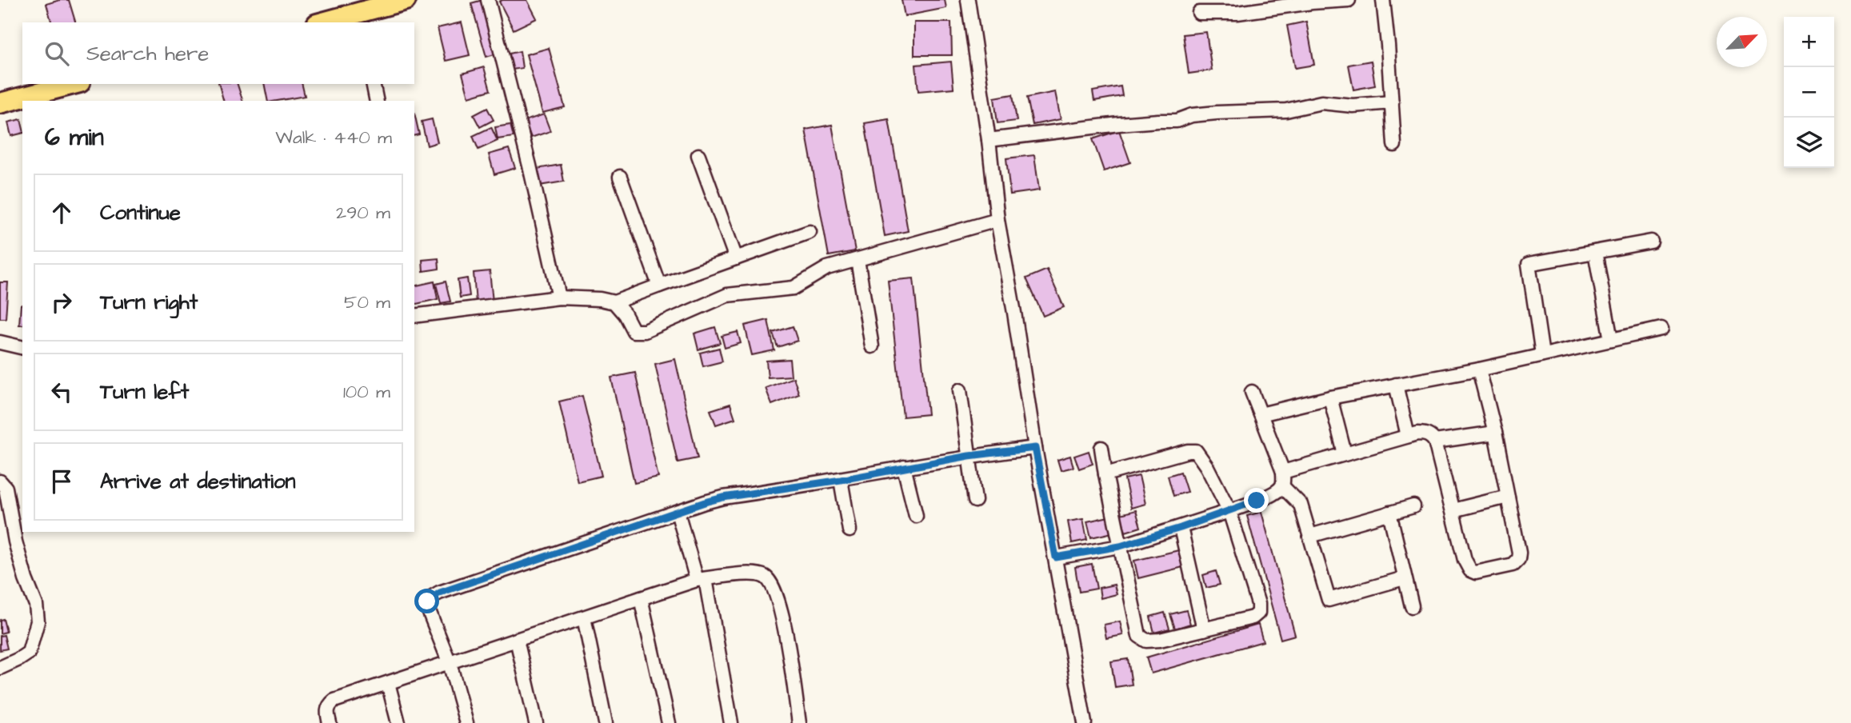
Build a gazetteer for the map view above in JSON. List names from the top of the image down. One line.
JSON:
{"north":"top right","page":{"map_buttons":["+","−"],"search":"Search here","heading":["6 min","Walk · 440 m"],"list":[["Continue","290 m"],["Turn right","50 m"],["Turn left","100 m"],"Arrive at destination"]}}
